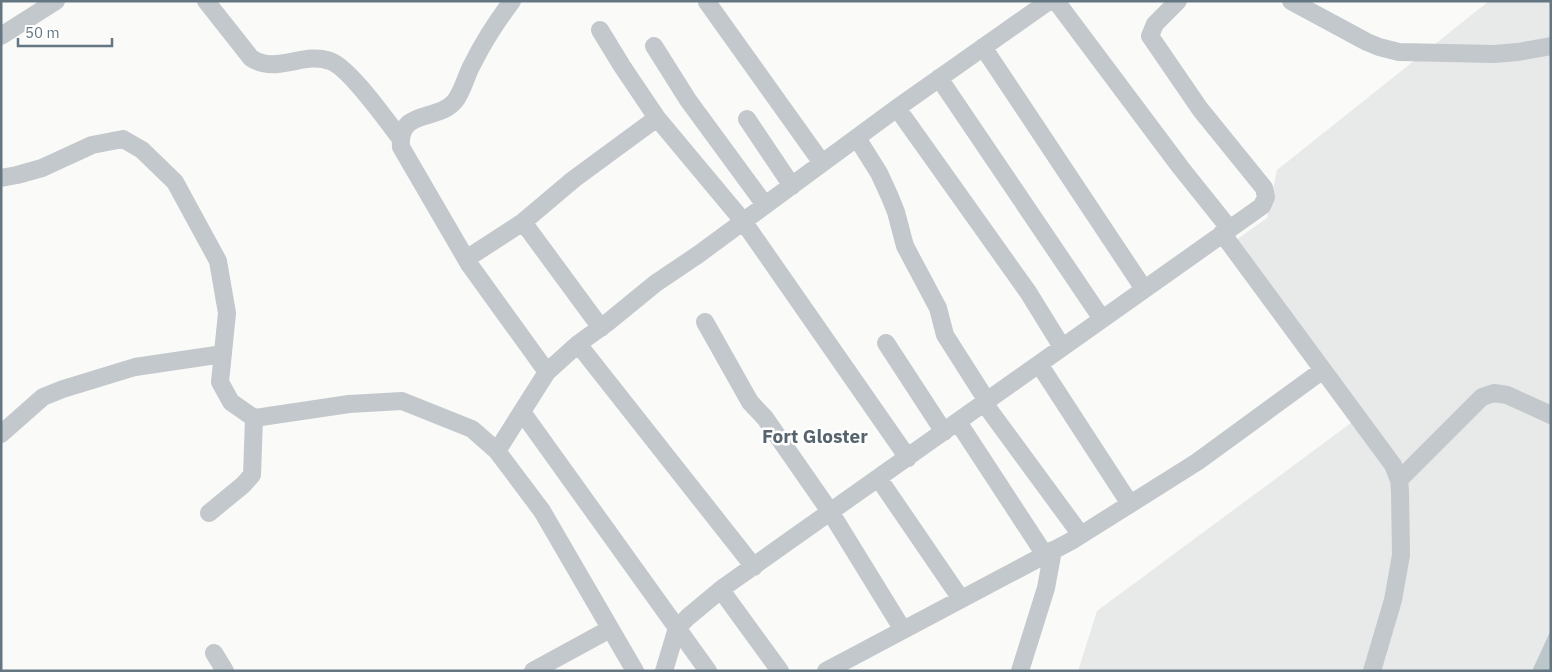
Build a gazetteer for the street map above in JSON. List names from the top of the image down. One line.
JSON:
{"districts":["Fort Gloster"],"scale_bar":"50 m"}
